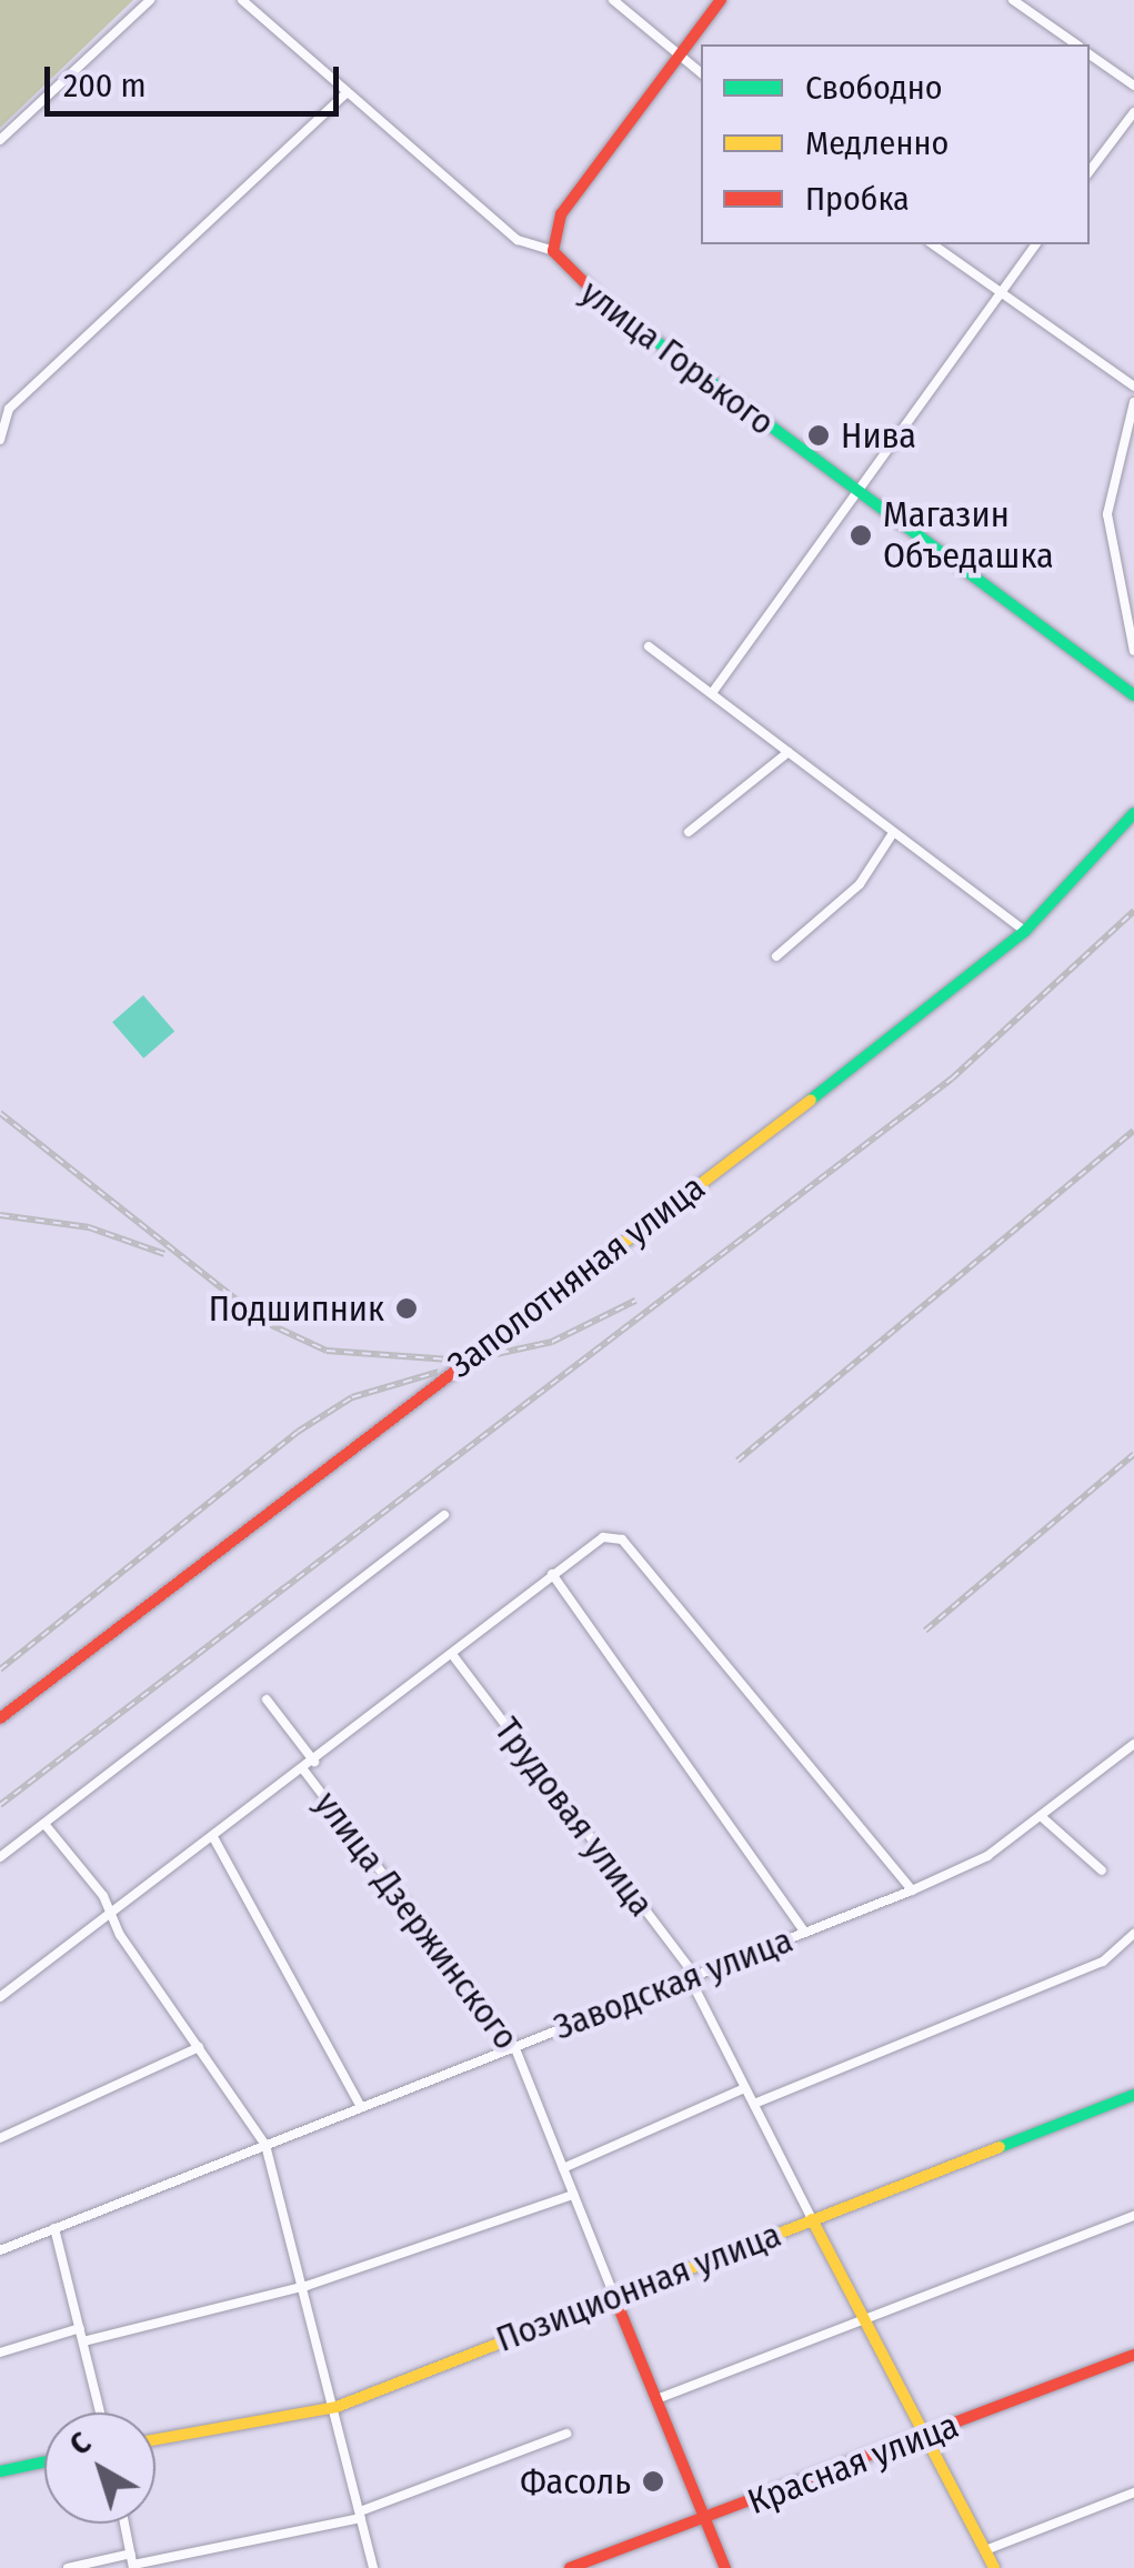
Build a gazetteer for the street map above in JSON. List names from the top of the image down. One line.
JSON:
{"streets":{"main road":["улица Горького","Заполотняная улица","Трудовая улица","улица Дзержинского","Позиционная улица","Красная улица"],"street":["Заводская улица"]},"crossings":[["Трудовая улица","Заводская улица"],["Трудовая улица","Позиционная улица"],["Трудовая улица","Красная улица"],["улица Дзержинского","Заводская улица"],["улица Дзержинского","Позиционная улица"],["улица Дзержинского","Красная улица"]],"places":["Нива","Магазин Объедашка","Подшипник","Фасоль"],"legend":["Свободно","Медленно","Пробка"],"scale_bar":"200 m","north":"top left"}
